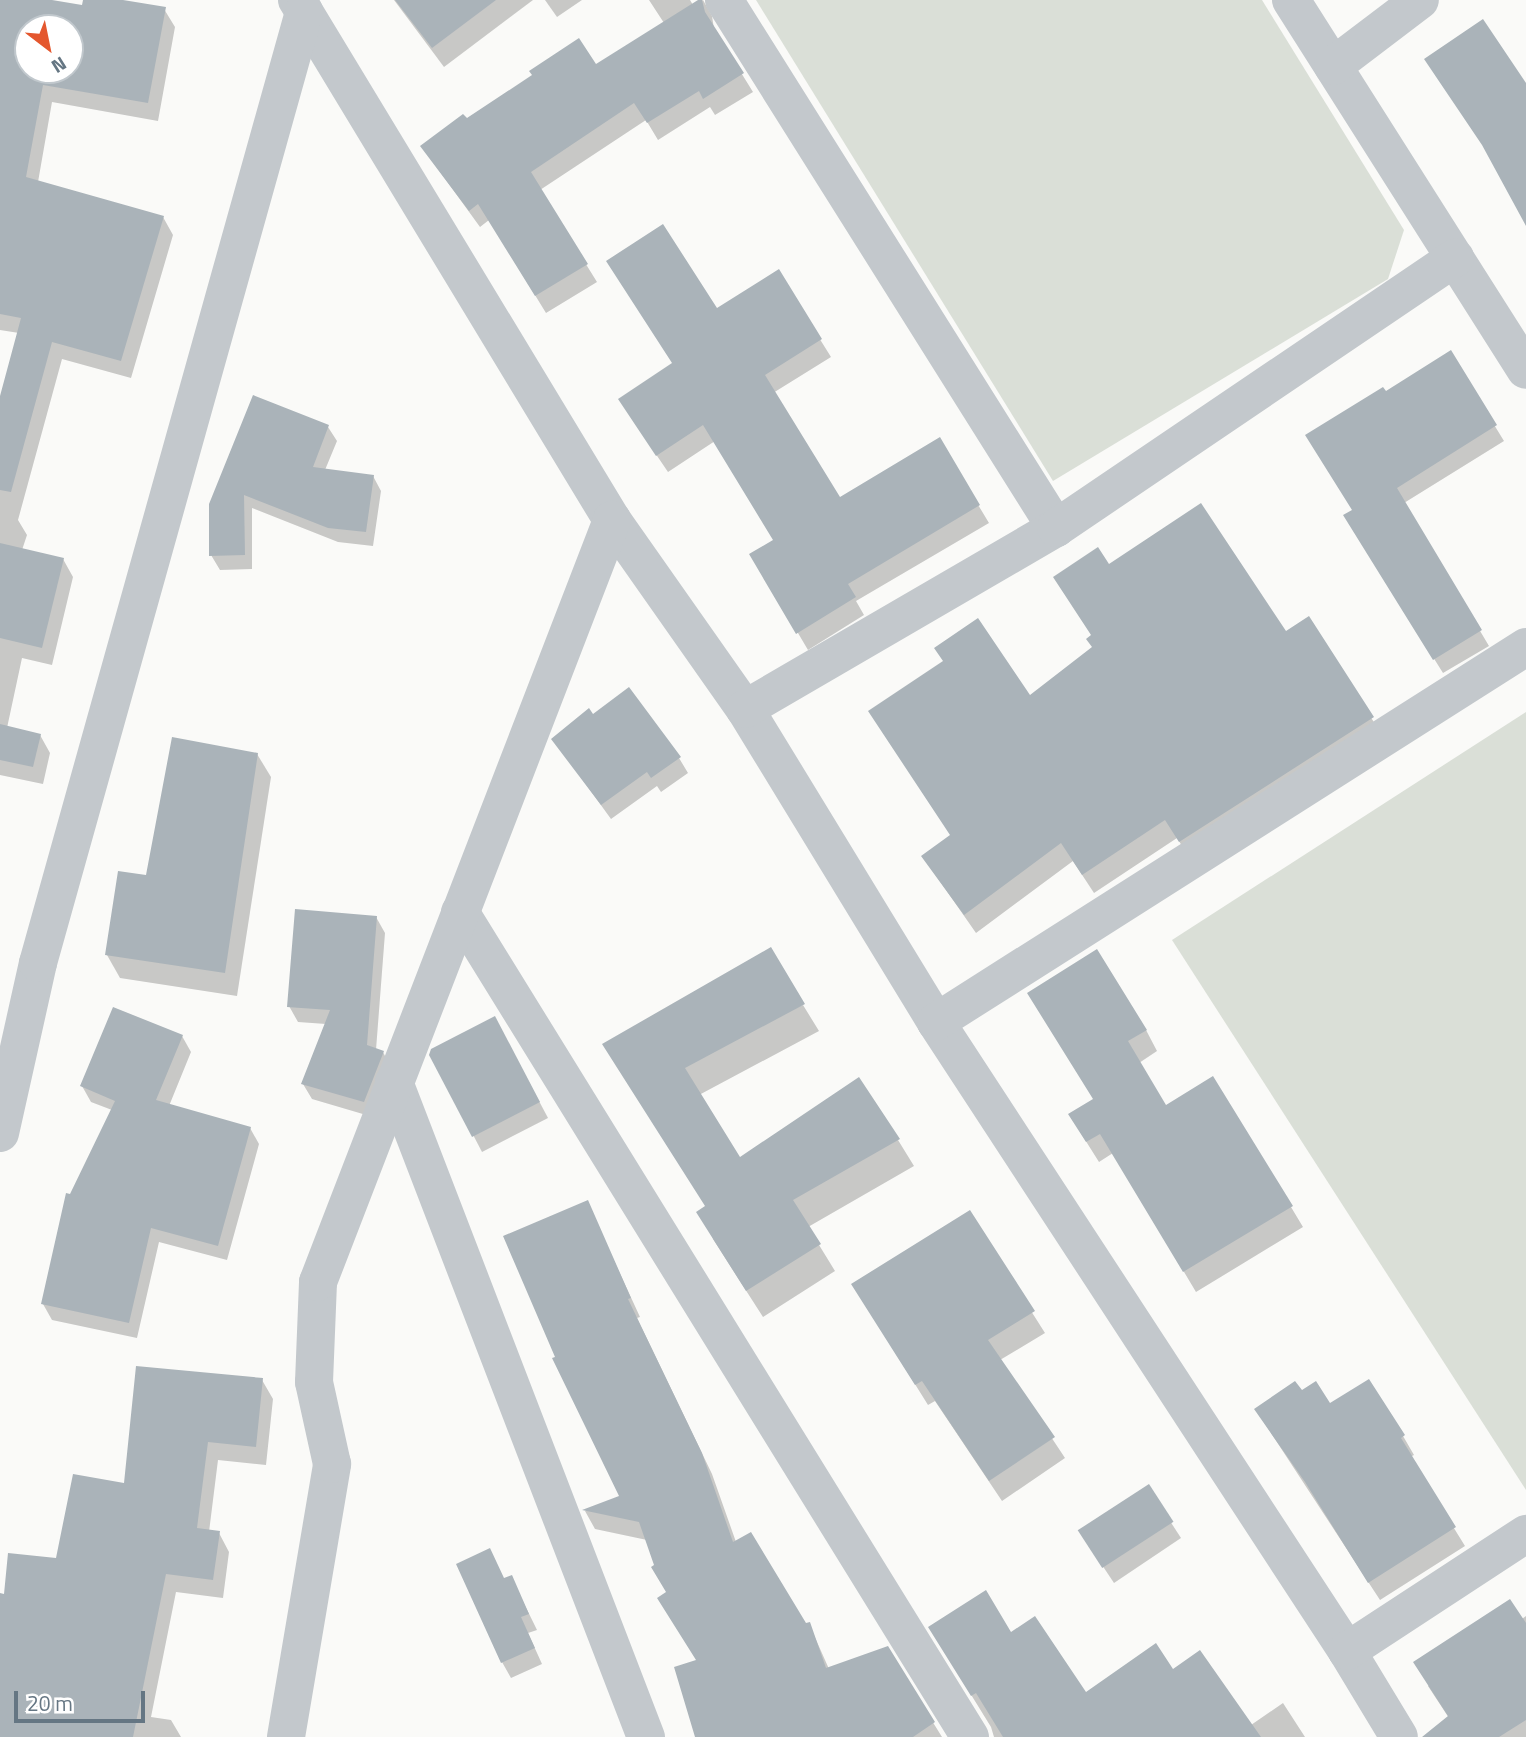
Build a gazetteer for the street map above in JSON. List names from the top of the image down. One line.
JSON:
{"scale_bar":"20 m","north":"bottom right"}
